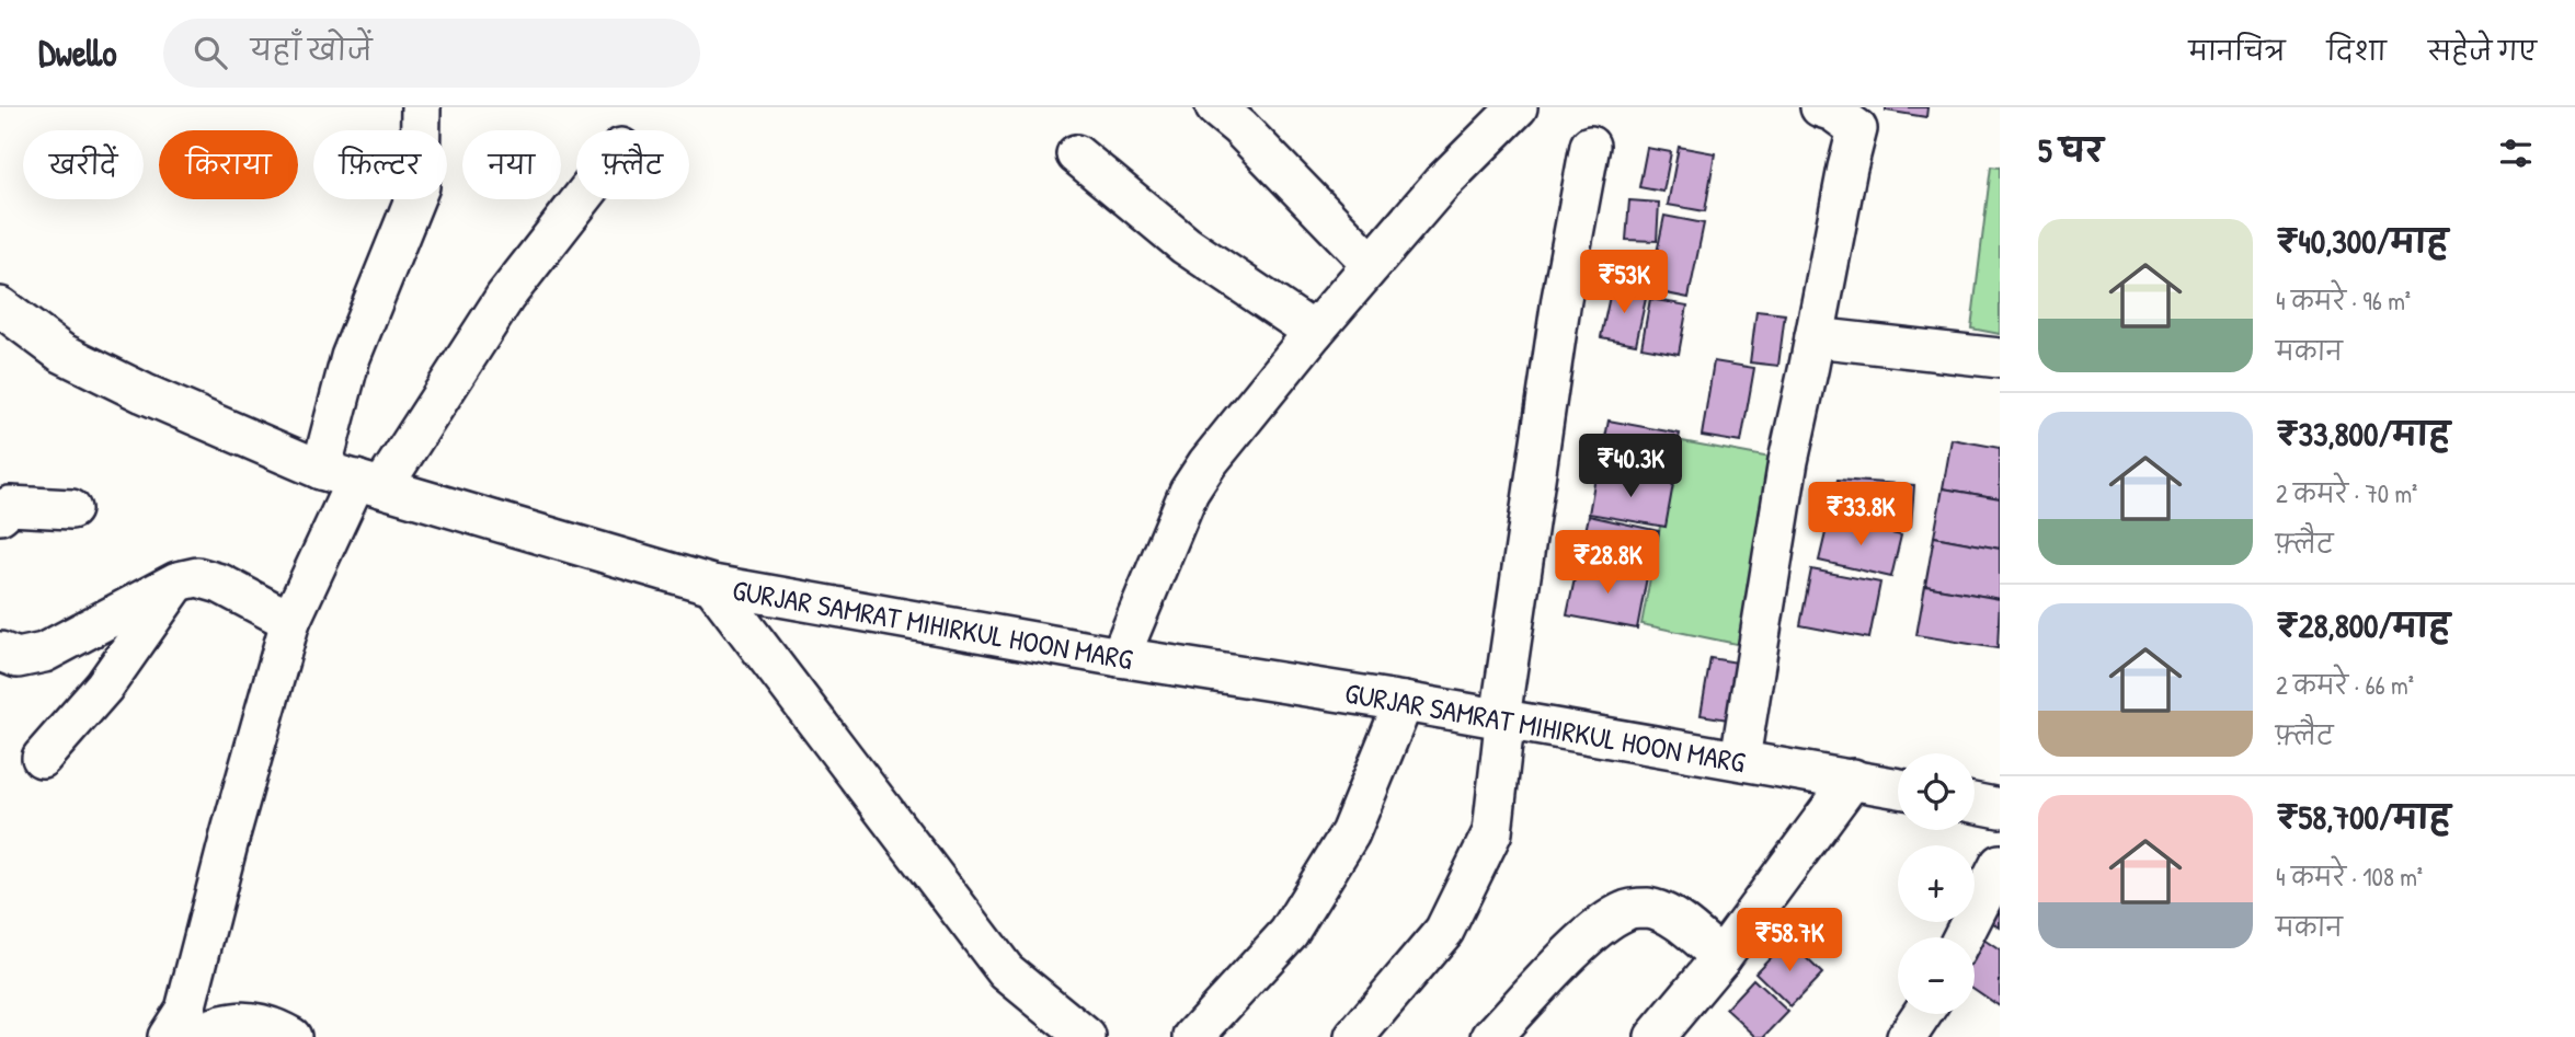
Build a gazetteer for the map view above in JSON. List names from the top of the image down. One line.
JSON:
{"streets":{"street":["GURJAR SAMRAT MIHIRKUL HOON MARG"]},"page":{"header":"Dwello","search":"यहाँ खोजें","nav":["मानचित्र","दिशा","सहेजे गए"],"heading":"5 घर","chip":["खरीदें","किराया","फ़िल्टर","नया","फ़्लैट"],"list":[{"name":"₹40,300/माह","note":"4 कमरे · 96 m² · मकान"},{"name":"₹33,800/माह","note":"2 कमरे · 70 m² · फ़्लैट"},{"name":"₹28,800/माह","note":"2 कमरे · 66 m² · फ़्लैट"},{"name":"₹58,700/माह","note":"4 कमरे · 108 m² · मकान"}],"price":["₹53K","₹40.3K","₹33.8K","₹28.8K","₹58.7K"],"map_buttons":["+","−"]}}
